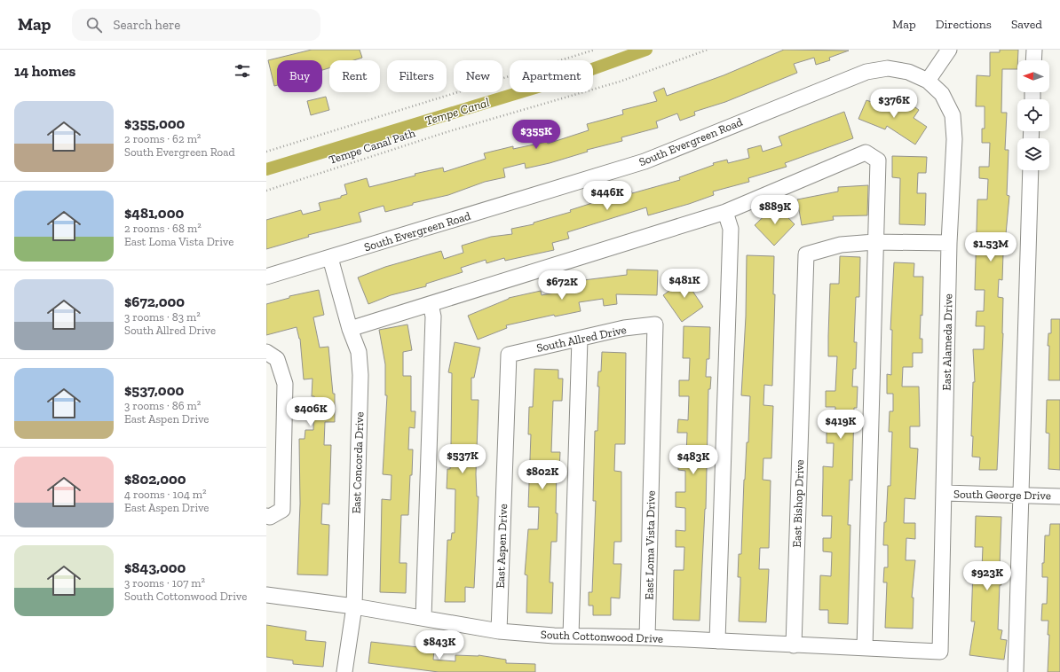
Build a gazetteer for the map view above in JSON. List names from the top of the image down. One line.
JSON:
{"streets":{"street":["South Evergreen Road","South Allred Drive","East Alameda Drive","East Concorda Drive","South George Drive","East Bishop Drive","East Loma Vista Drive","East Aspen Drive","South Cottonwood Drive"],"path":["Tempe Canal Path"]},"crossings":[["South Evergreen Road","East Alameda Drive"],["South Evergreen Road","East Concorda Drive"],["South Allred Drive","East Loma Vista Drive"],["South Allred Drive","East Aspen Drive"],["East Alameda Drive","South George Drive"],["East Alameda Drive","South Cottonwood Drive"],["East Concorda Drive","South Cottonwood Drive"],["East Bishop Drive","South Cottonwood Drive"],["East Loma Vista Drive","South Cottonwood Drive"],["East Aspen Drive","South Cottonwood Drive"]],"water":["Tempe Canal"],"north":"left","page":{"header":"Map","search":"Search here","nav":["Map","Directions","Saved"],"heading":"14 homes","chip":["Buy","Rent","Filters","New","Apartment"],"price":["$376K","$355K","$446K","$889K","$1.53M","$481K","$672K","$406K","$419K","$537K","$483K","$802K","$923K","$843K"],"list":[{"name":"$355,000","note":"2 rooms · 62 m² · South Evergreen Road"},{"name":"$481,000","note":"2 rooms · 68 m² · East Loma Vista Drive"},{"name":"$672,000","note":"3 rooms · 83 m² · South Allred Drive"},{"name":"$537,000","note":"3 rooms · 86 m² · East Aspen Drive"},{"name":"$802,000","note":"4 rooms · 104 m² · East Aspen Drive"},{"name":"$843,000","note":"3 rooms · 107 m² · South Cottonwood Drive"}]}}
